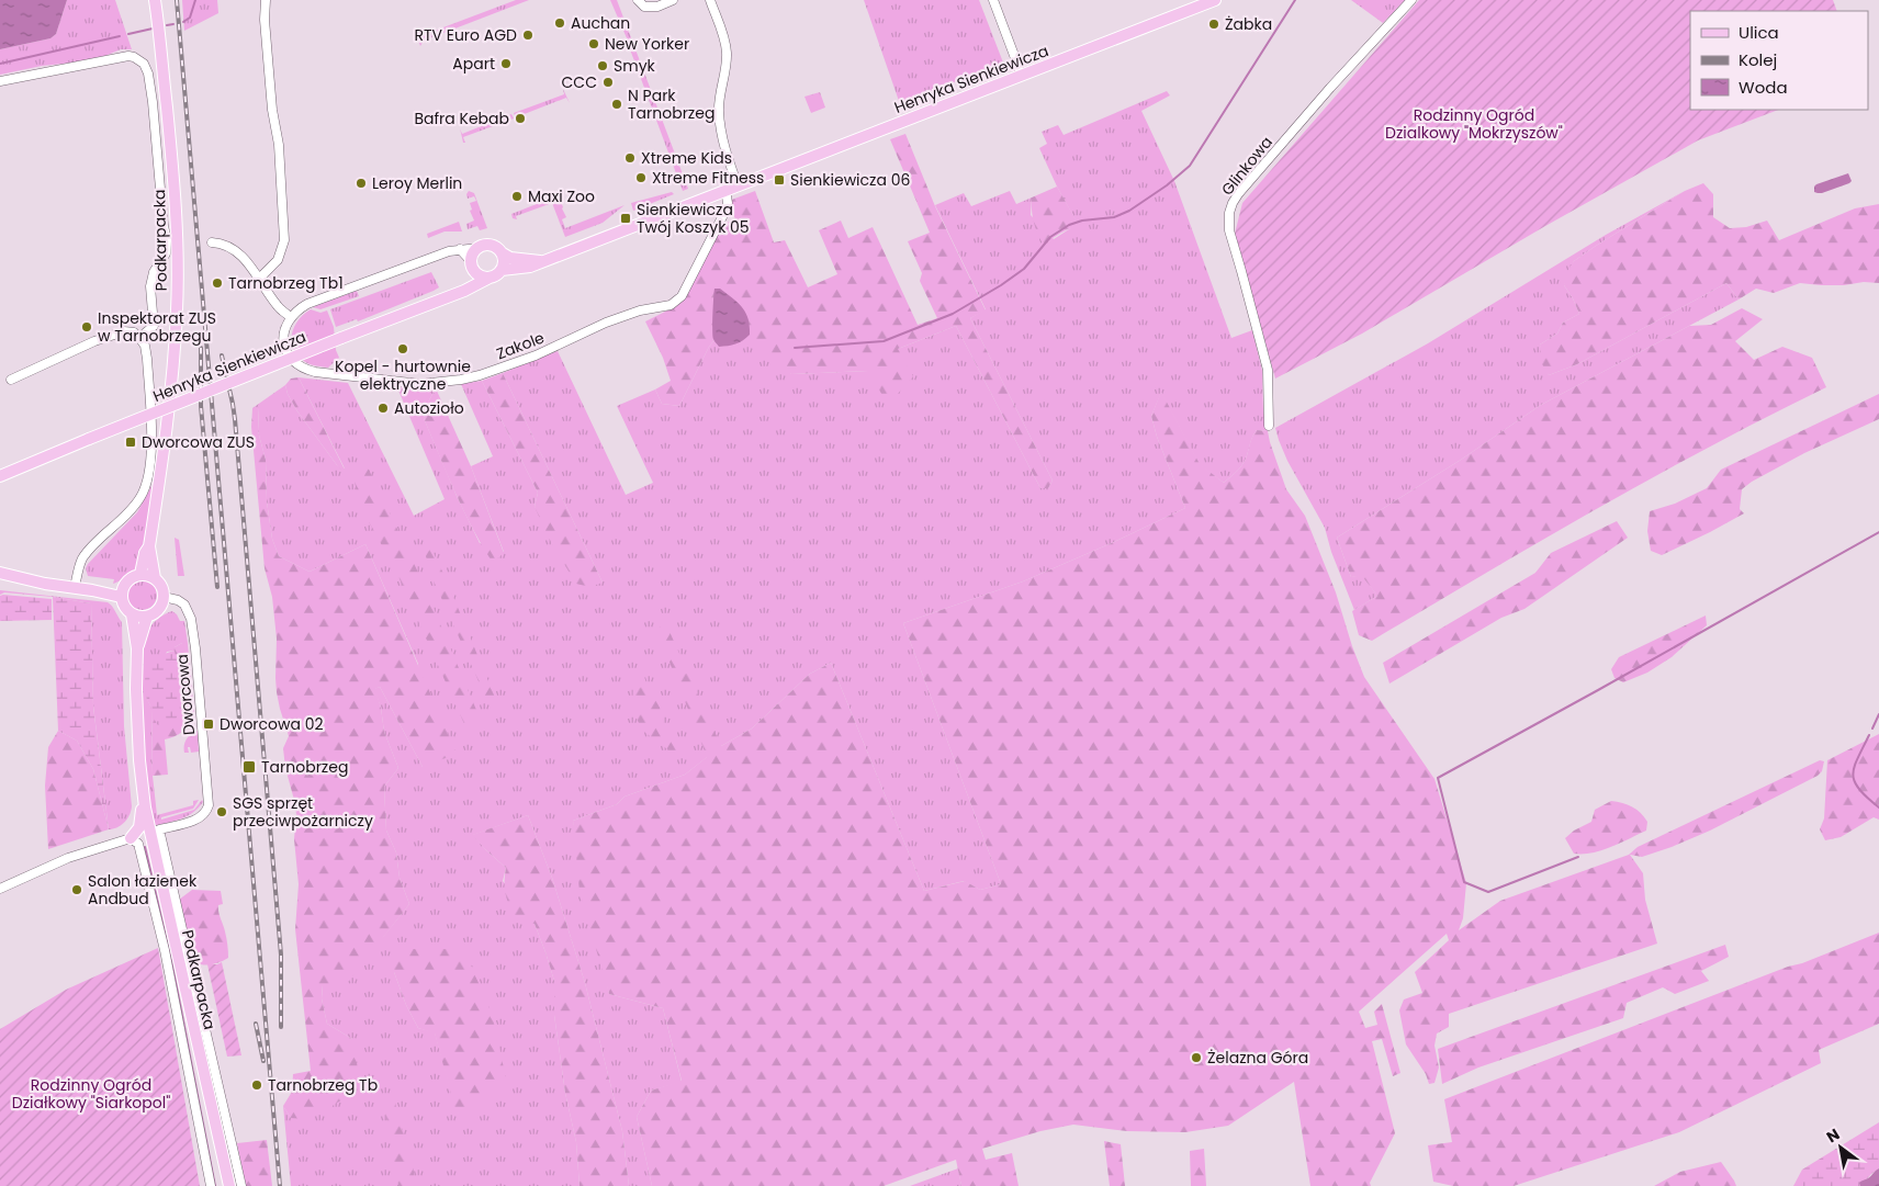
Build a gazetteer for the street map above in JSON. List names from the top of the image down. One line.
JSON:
{"streets":{"main road":["Henryka Sienkiewicza","Podkarpacka"],"street":["Glinkowa","Zakole","Dworcowa"]},"crossings":[["Henryka Sienkiewicza","Zakole"],["Podkarpacka","Dworcowa"]],"parks":["Rodzinny Ogród Dzialkowy \"Mokrzyszów\"","Rodzinny Ogród Działkowy \"Siarkopol\""],"places":{"other":["Auchan","Żabka","RTV Euro AGD","New Yorker","Apart","Smyk","CCC","N Park Tarnobrzeg","Bafra Kebab","Xtreme Kids","Xtreme Fitness","Leroy Merlin","Maxi Zoo","Tarnobrzeg Tb1","Inspektorat ZUS w Tarnobrzegu","Kopel - hurtownie elektryczne","Autozioło","SGS sprzęt przeciwpożarniczy","Salon łazienek Andbud","Żelazna Góra","Tarnobrzeg Tb"],"transit":["Sienkiewicza 06","Sienkiewicza Twój Koszyk 05","Dworcowa ZUS","Dworcowa 02","Tarnobrzeg"]},"legend":["Ulica","Kolej","Woda"],"north":"top left"}
